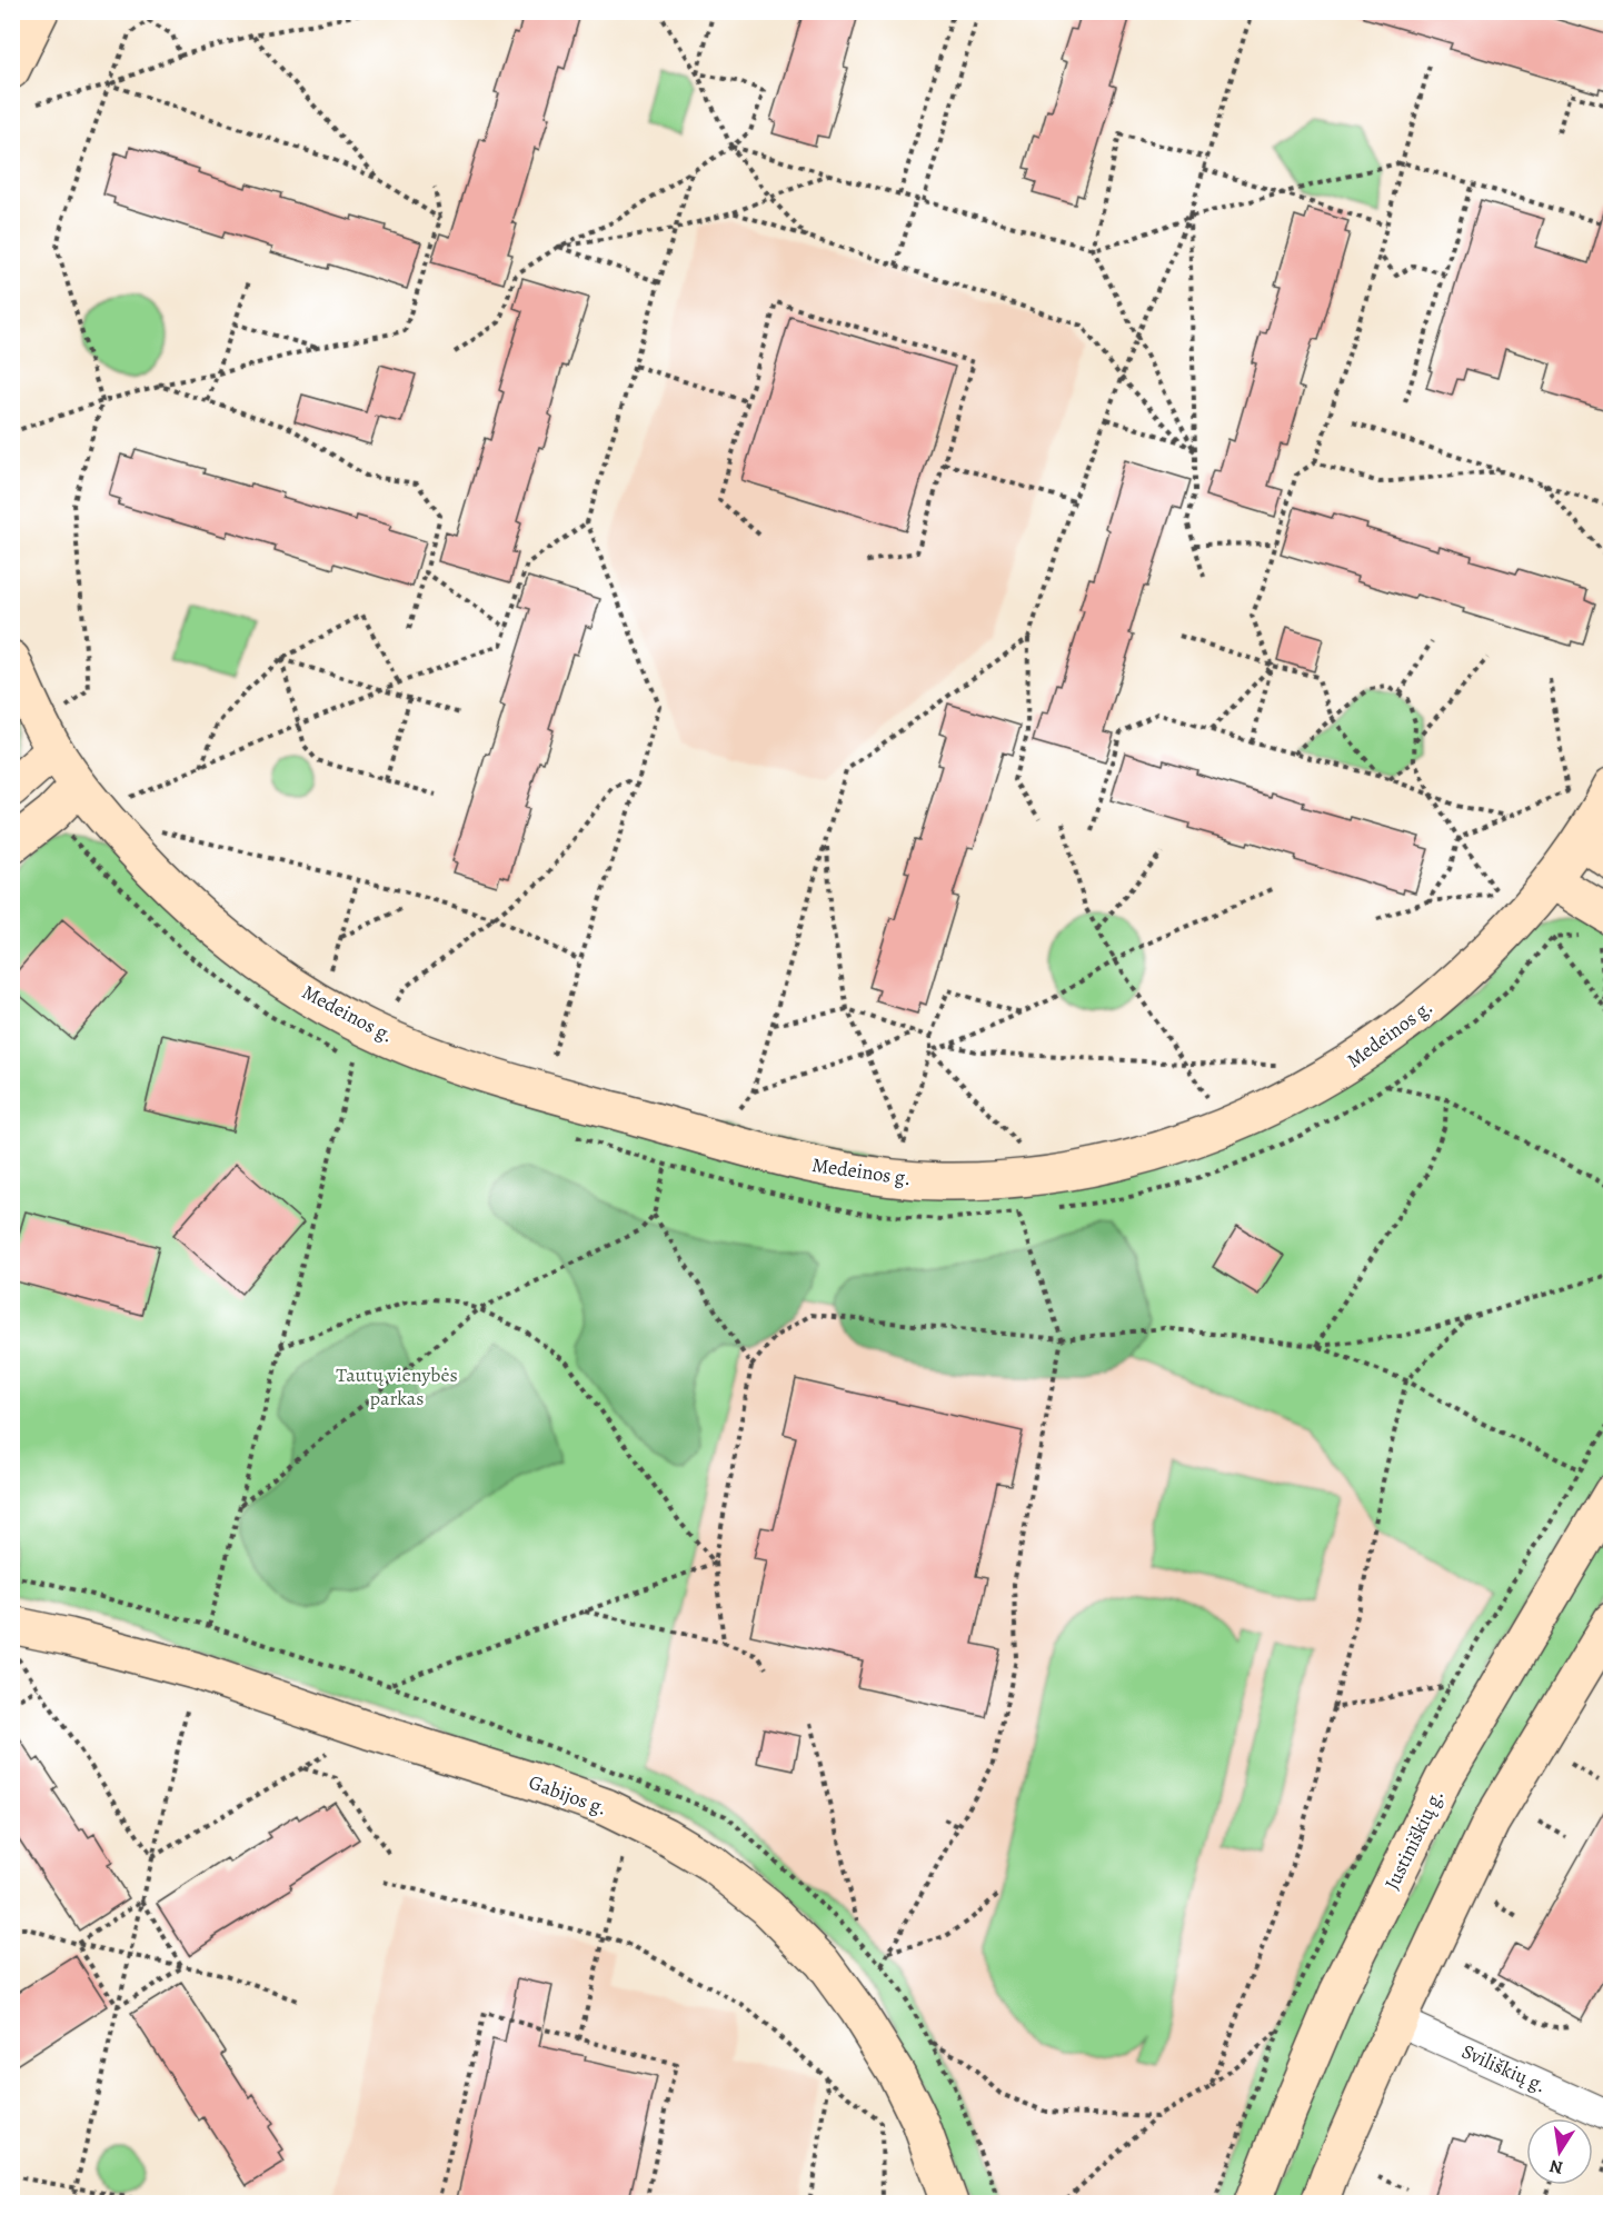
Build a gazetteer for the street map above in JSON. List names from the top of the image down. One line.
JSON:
{"streets":{"street":["Medeinos g.","Gabijos g.","Justiniškių g.","Sviliškių g."]},"parks":["Tautų vienybės parkas"],"north":"bottom"}
